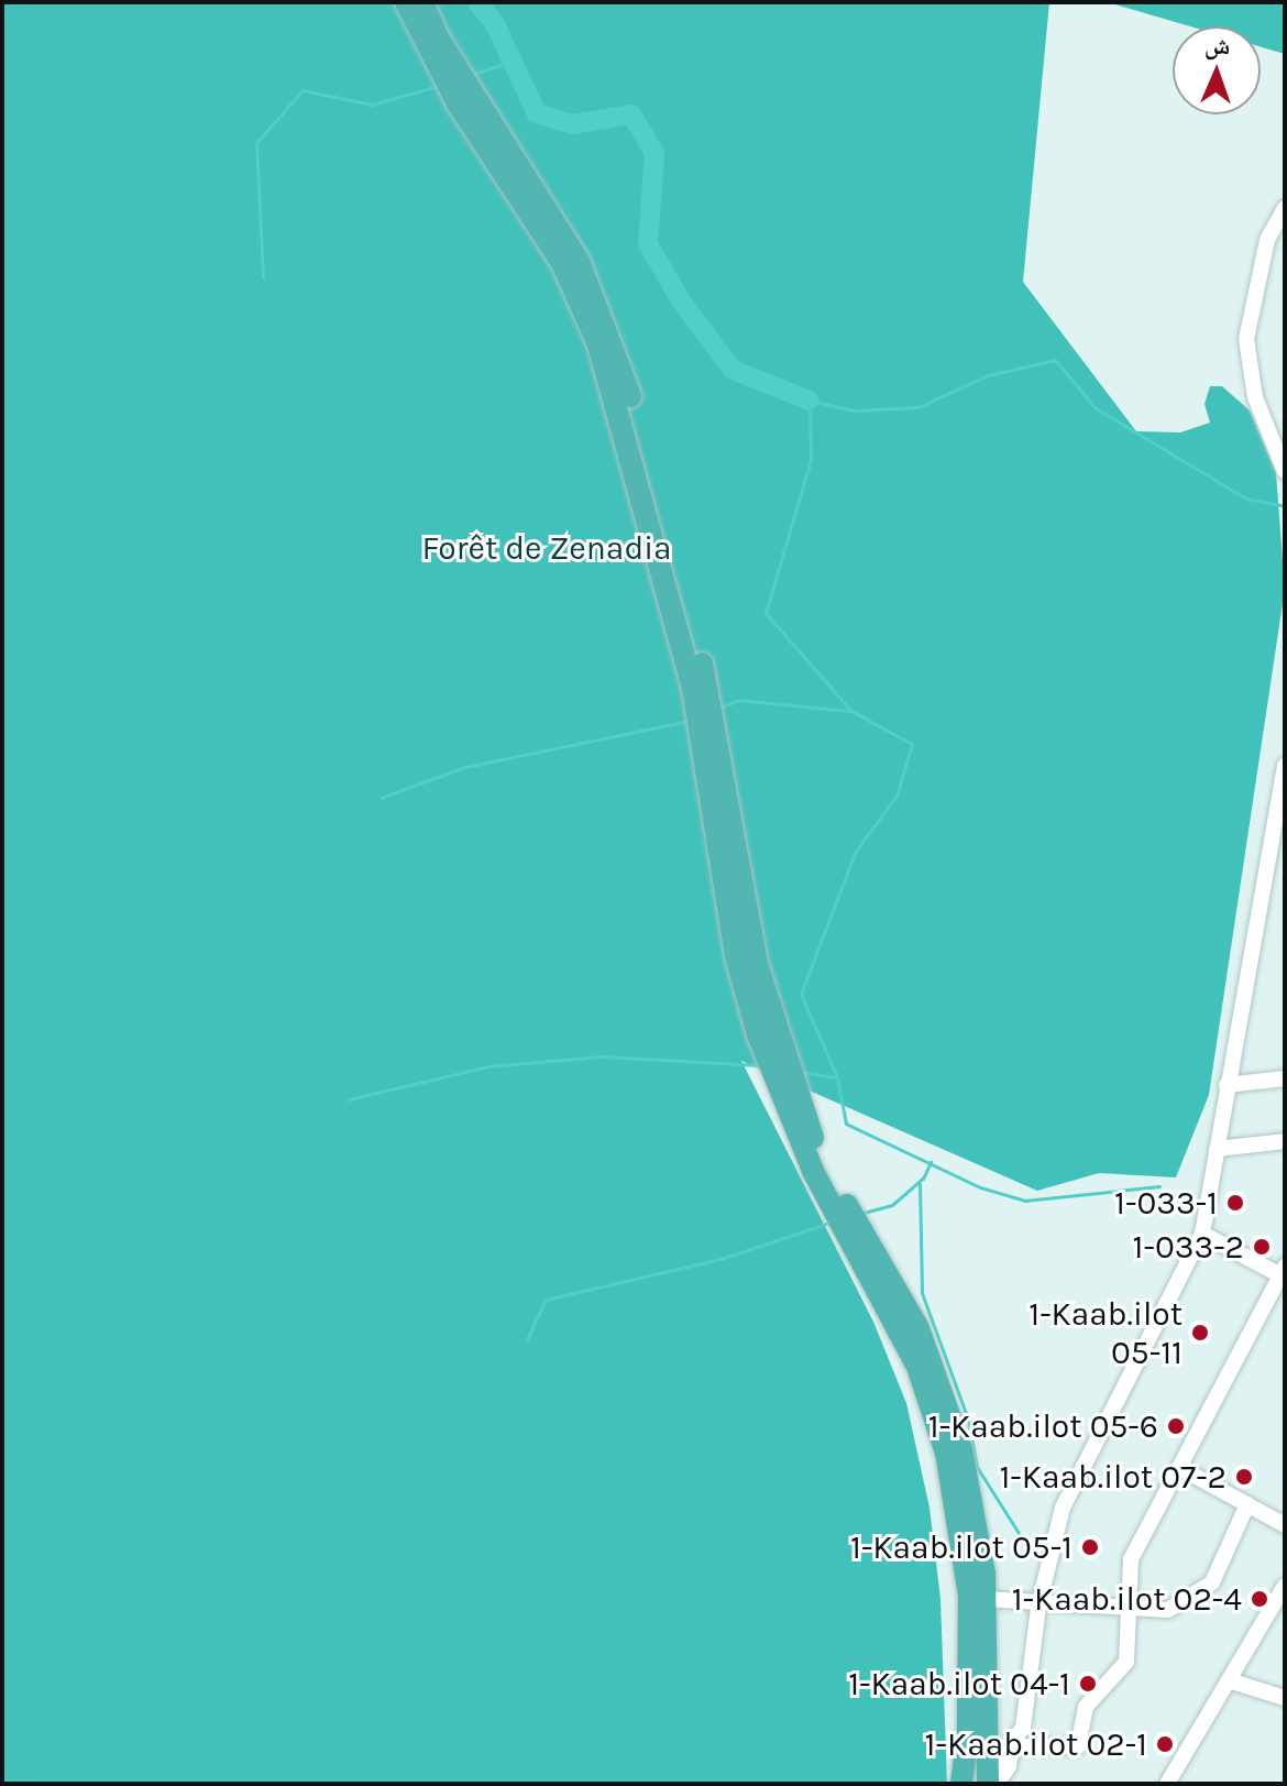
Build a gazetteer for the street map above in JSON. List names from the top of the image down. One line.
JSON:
{"parks":["Forêt de Zenadia"],"places":["1-033-1","1-033-2","1-Kaab.ilot 05-11","1-Kaab.ilot 05-6","1-Kaab.ilot 07-2","1-Kaab.ilot 05-1","1-Kaab.ilot 02-4","1-Kaab.ilot 04-1","1-Kaab.ilot 02-1"],"north":"top"}
